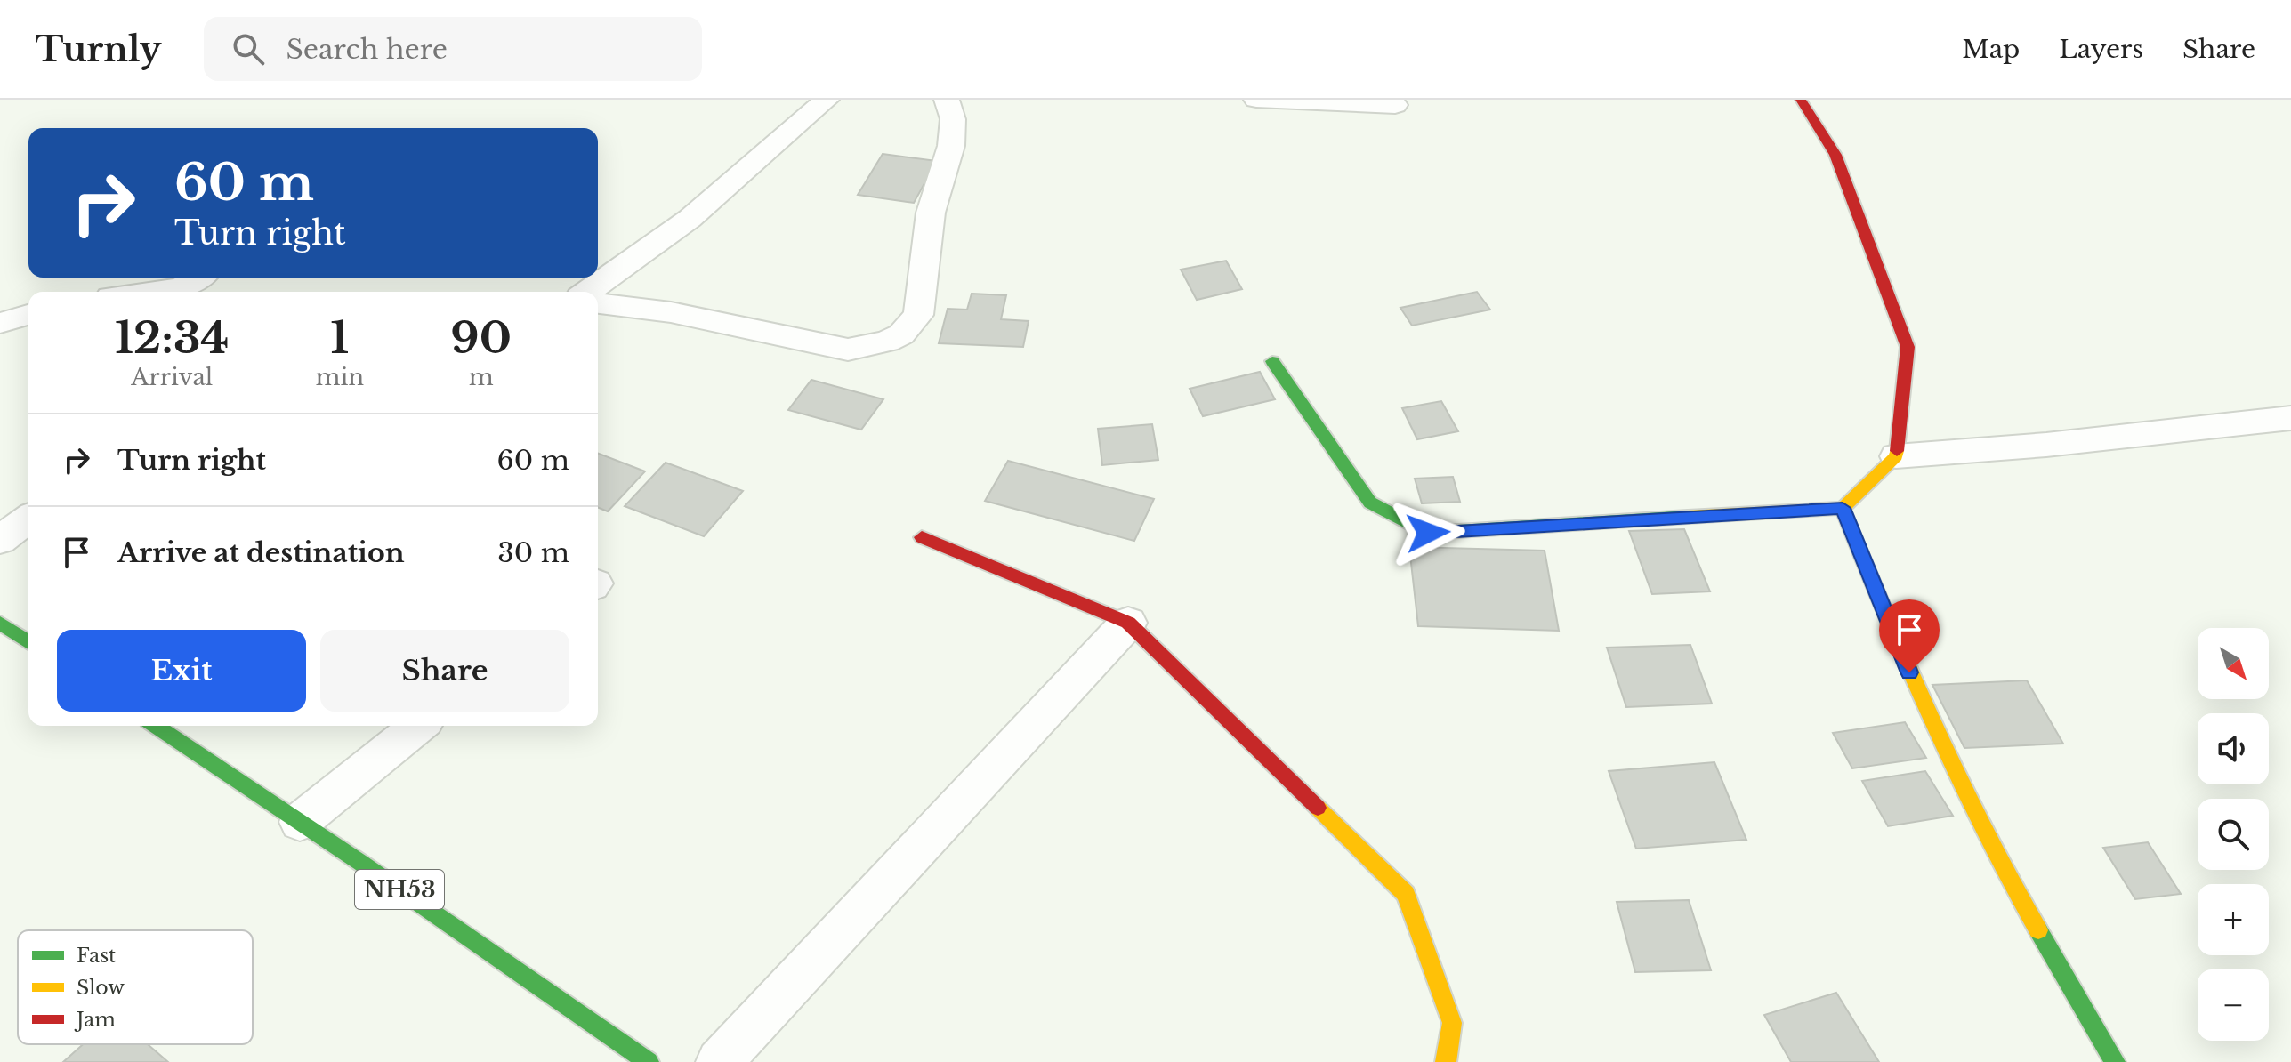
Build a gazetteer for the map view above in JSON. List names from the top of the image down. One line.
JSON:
{"streets":{"main road":["NH53"]},"legend":["Fast","Slow","Jam"],"north":"bottom right","page":{"header":"Turnly","search":"Search here","nav":["Map","Layers","Share"],"turn":["60 m","Turn right"],"eta":["12:34","Arrival","1","min","90","m"],"list":[{"name":"Turn right","value":"60 m"},{"name":"Arrive at destination","value":"30 m"}],"buttons":["Exit","Share"],"map_buttons":["+","−"]}}
